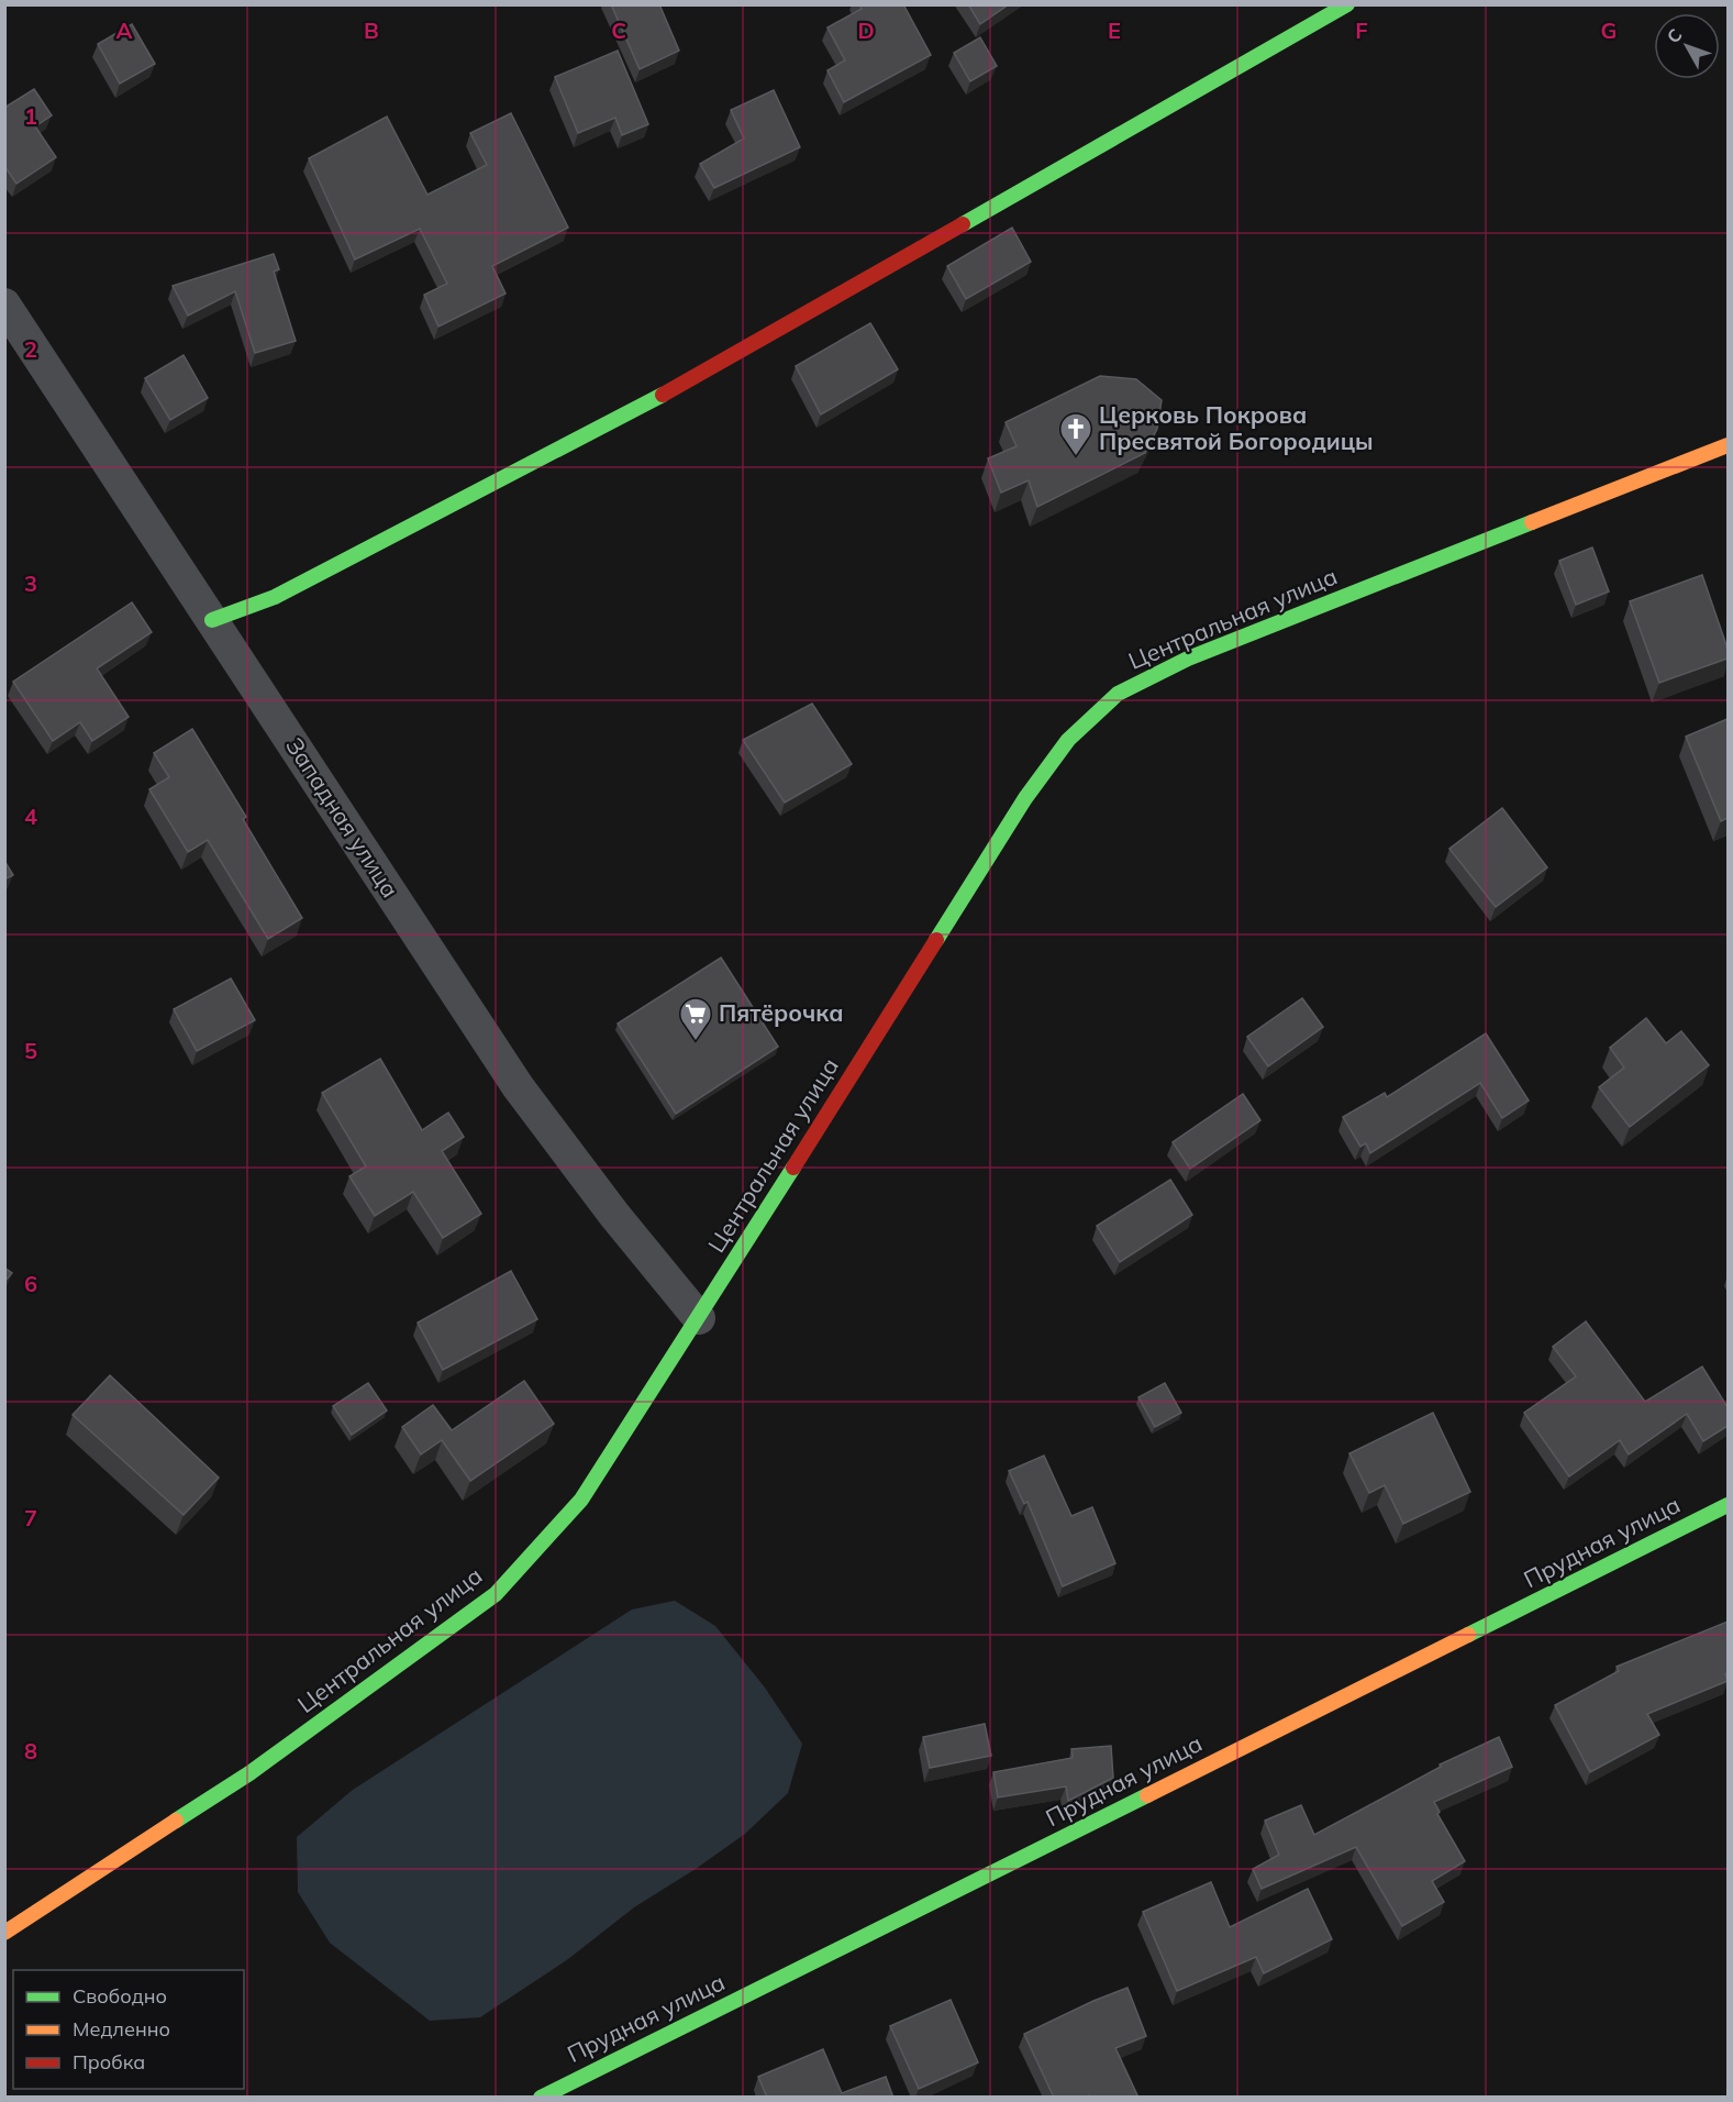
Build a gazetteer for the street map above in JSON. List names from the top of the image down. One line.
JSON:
{"streets":{"street":["Центральная улица","Западная улица","Прудная улица"]},"crossings":[["Центральная улица","Западная улица"]],"places":{"church":["Церковь Покрова Пресвятой Богородицы"],"supermarket":["Пятёрочка"]},"legend":["Свободно","Медленно","Пробка"],"north":"top left","grid":{"columns":["A","B","C","D","E","F","G"],"rows":["1","2","3","4","5","6","7","8"]}}
